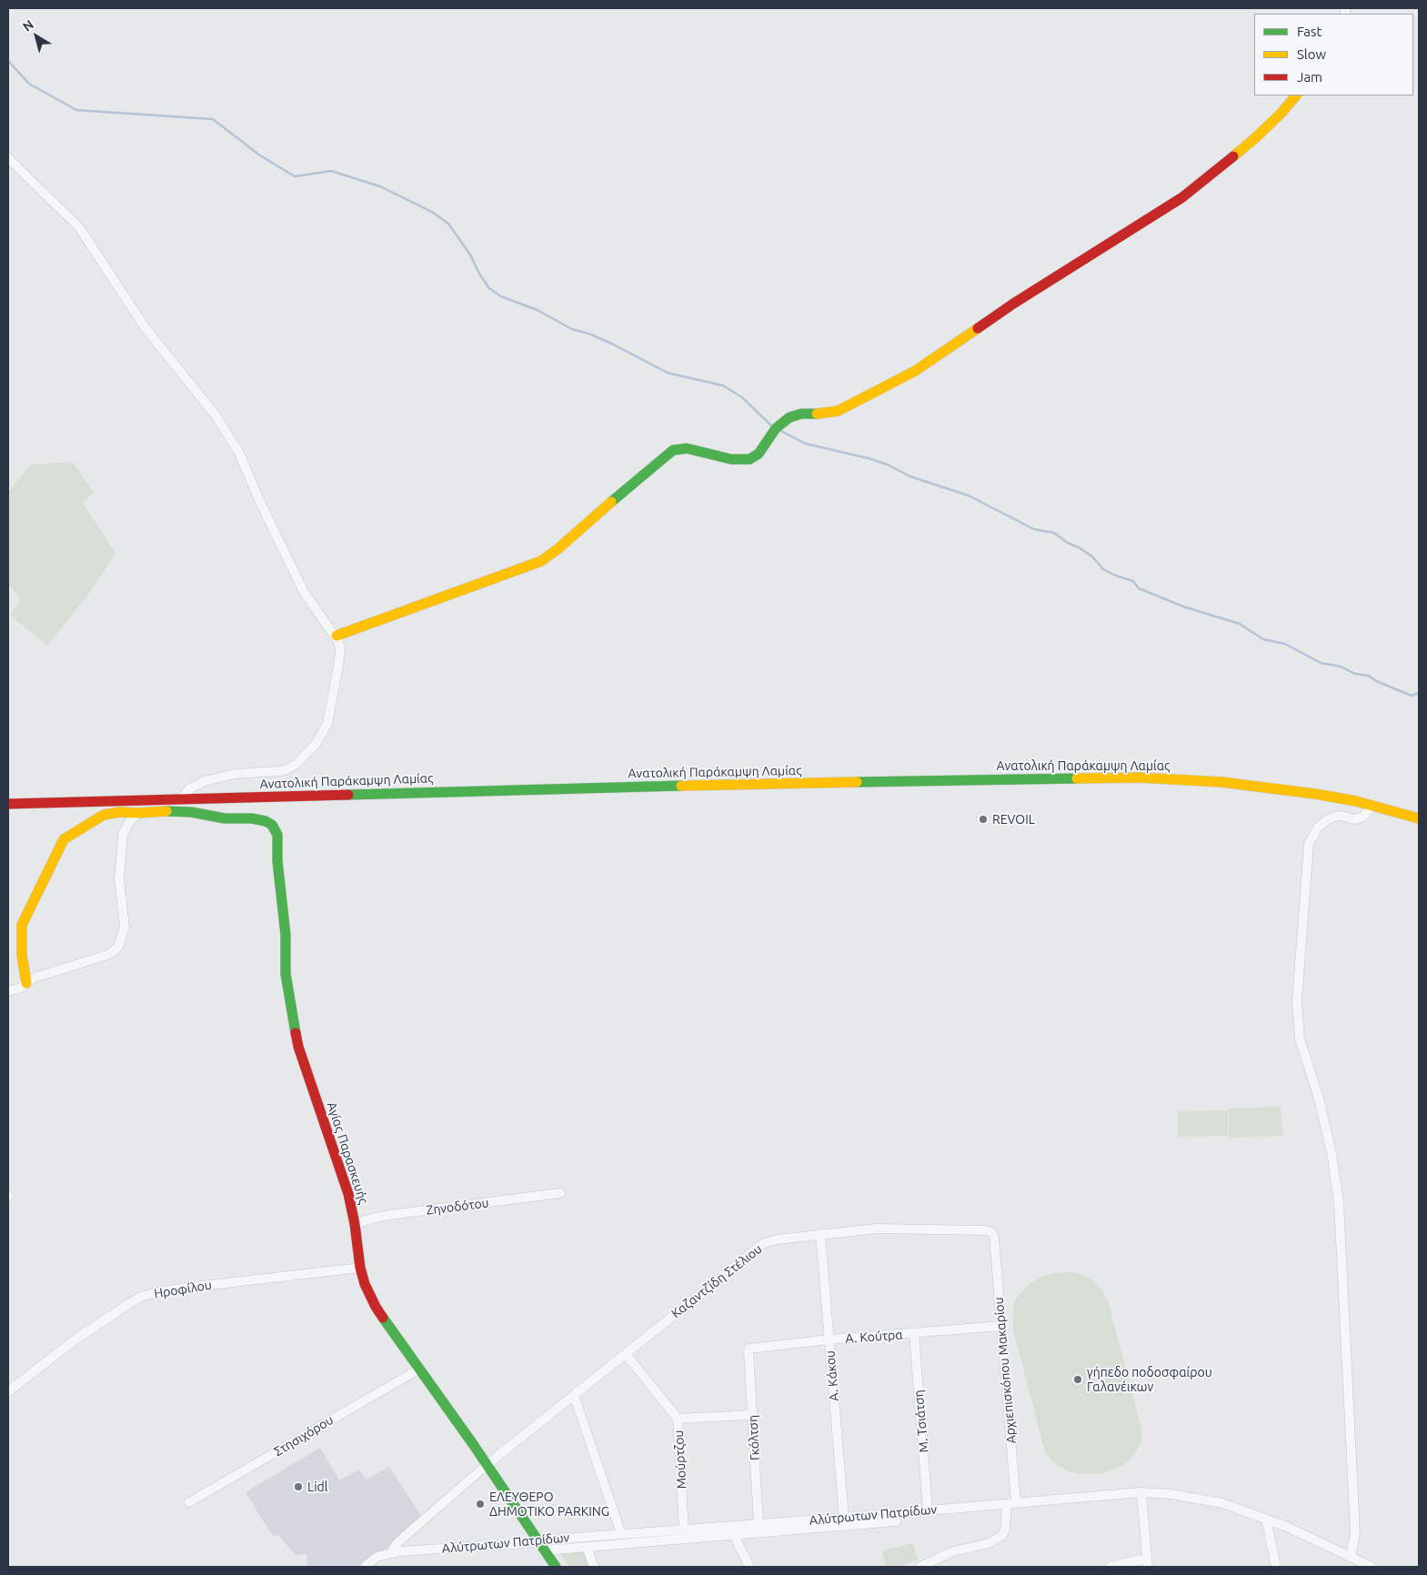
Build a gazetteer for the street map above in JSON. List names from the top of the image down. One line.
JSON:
{"streets":{"street":["Ανατολική Παράκαμψη Λαμίας","Αγίας Παρασκευής","Ζηνοδότου","Καζαντζίδη Στέλιου","Ηροφίλου","Α. Κούτρα","Αρχιεπισκόπου Μακαρίου","Α. Κάκου","Μ. Τσιάτση","Στησιχόρου","Γκόλτση","Μούρτζου","Αλύτρωτων Πατρίδων"]},"crossings":[["Αγίας Παρασκευής","Ζηνοδότου"],["Αγίας Παρασκευής","Καζαντζίδη Στέλιου"],["Αγίας Παρασκευής","Ηροφίλου"],["Αγίας Παρασκευής","Στησιχόρου"],["Αγίας Παρασκευής","Αλύτρωτων Πατρίδων"],["Καζαντζίδη Στέλιου","Αρχιεπισκόπου Μακαρίου"],["Καζαντζίδη Στέλιου","Α. Κάκου"],["Καζαντζίδη Στέλιου","Μούρτζου"],["Καζαντζίδη Στέλιου","Αλύτρωτων Πατρίδων"],["Α. Κούτρα","Αρχιεπισκόπου Μακαρίου"],["Α. Κούτρα","Α. Κάκου"],["Α. Κούτρα","Μ. Τσιάτση"],["Α. Κούτρα","Γκόλτση"],["Αρχιεπισκόπου Μακαρίου","Αλύτρωτων Πατρίδων"],["Α. Κάκου","Αλύτρωτων Πατρίδων"],["Μ. Τσιάτση","Αλύτρωτων Πατρίδων"],["Γκόλτση","Αλύτρωτων Πατρίδων"],["Μούρτζου","Αλύτρωτων Πατρίδων"]],"places":["REVOIL","γήπεδο ποδοσφαίρου Γαλανέικων","Lidl","ΕΛΕΥΘΕΡΟ ΔΗΜΟΤΙΚΟ PARKING"],"legend":["Fast","Slow","Jam"],"north":"top left"}
